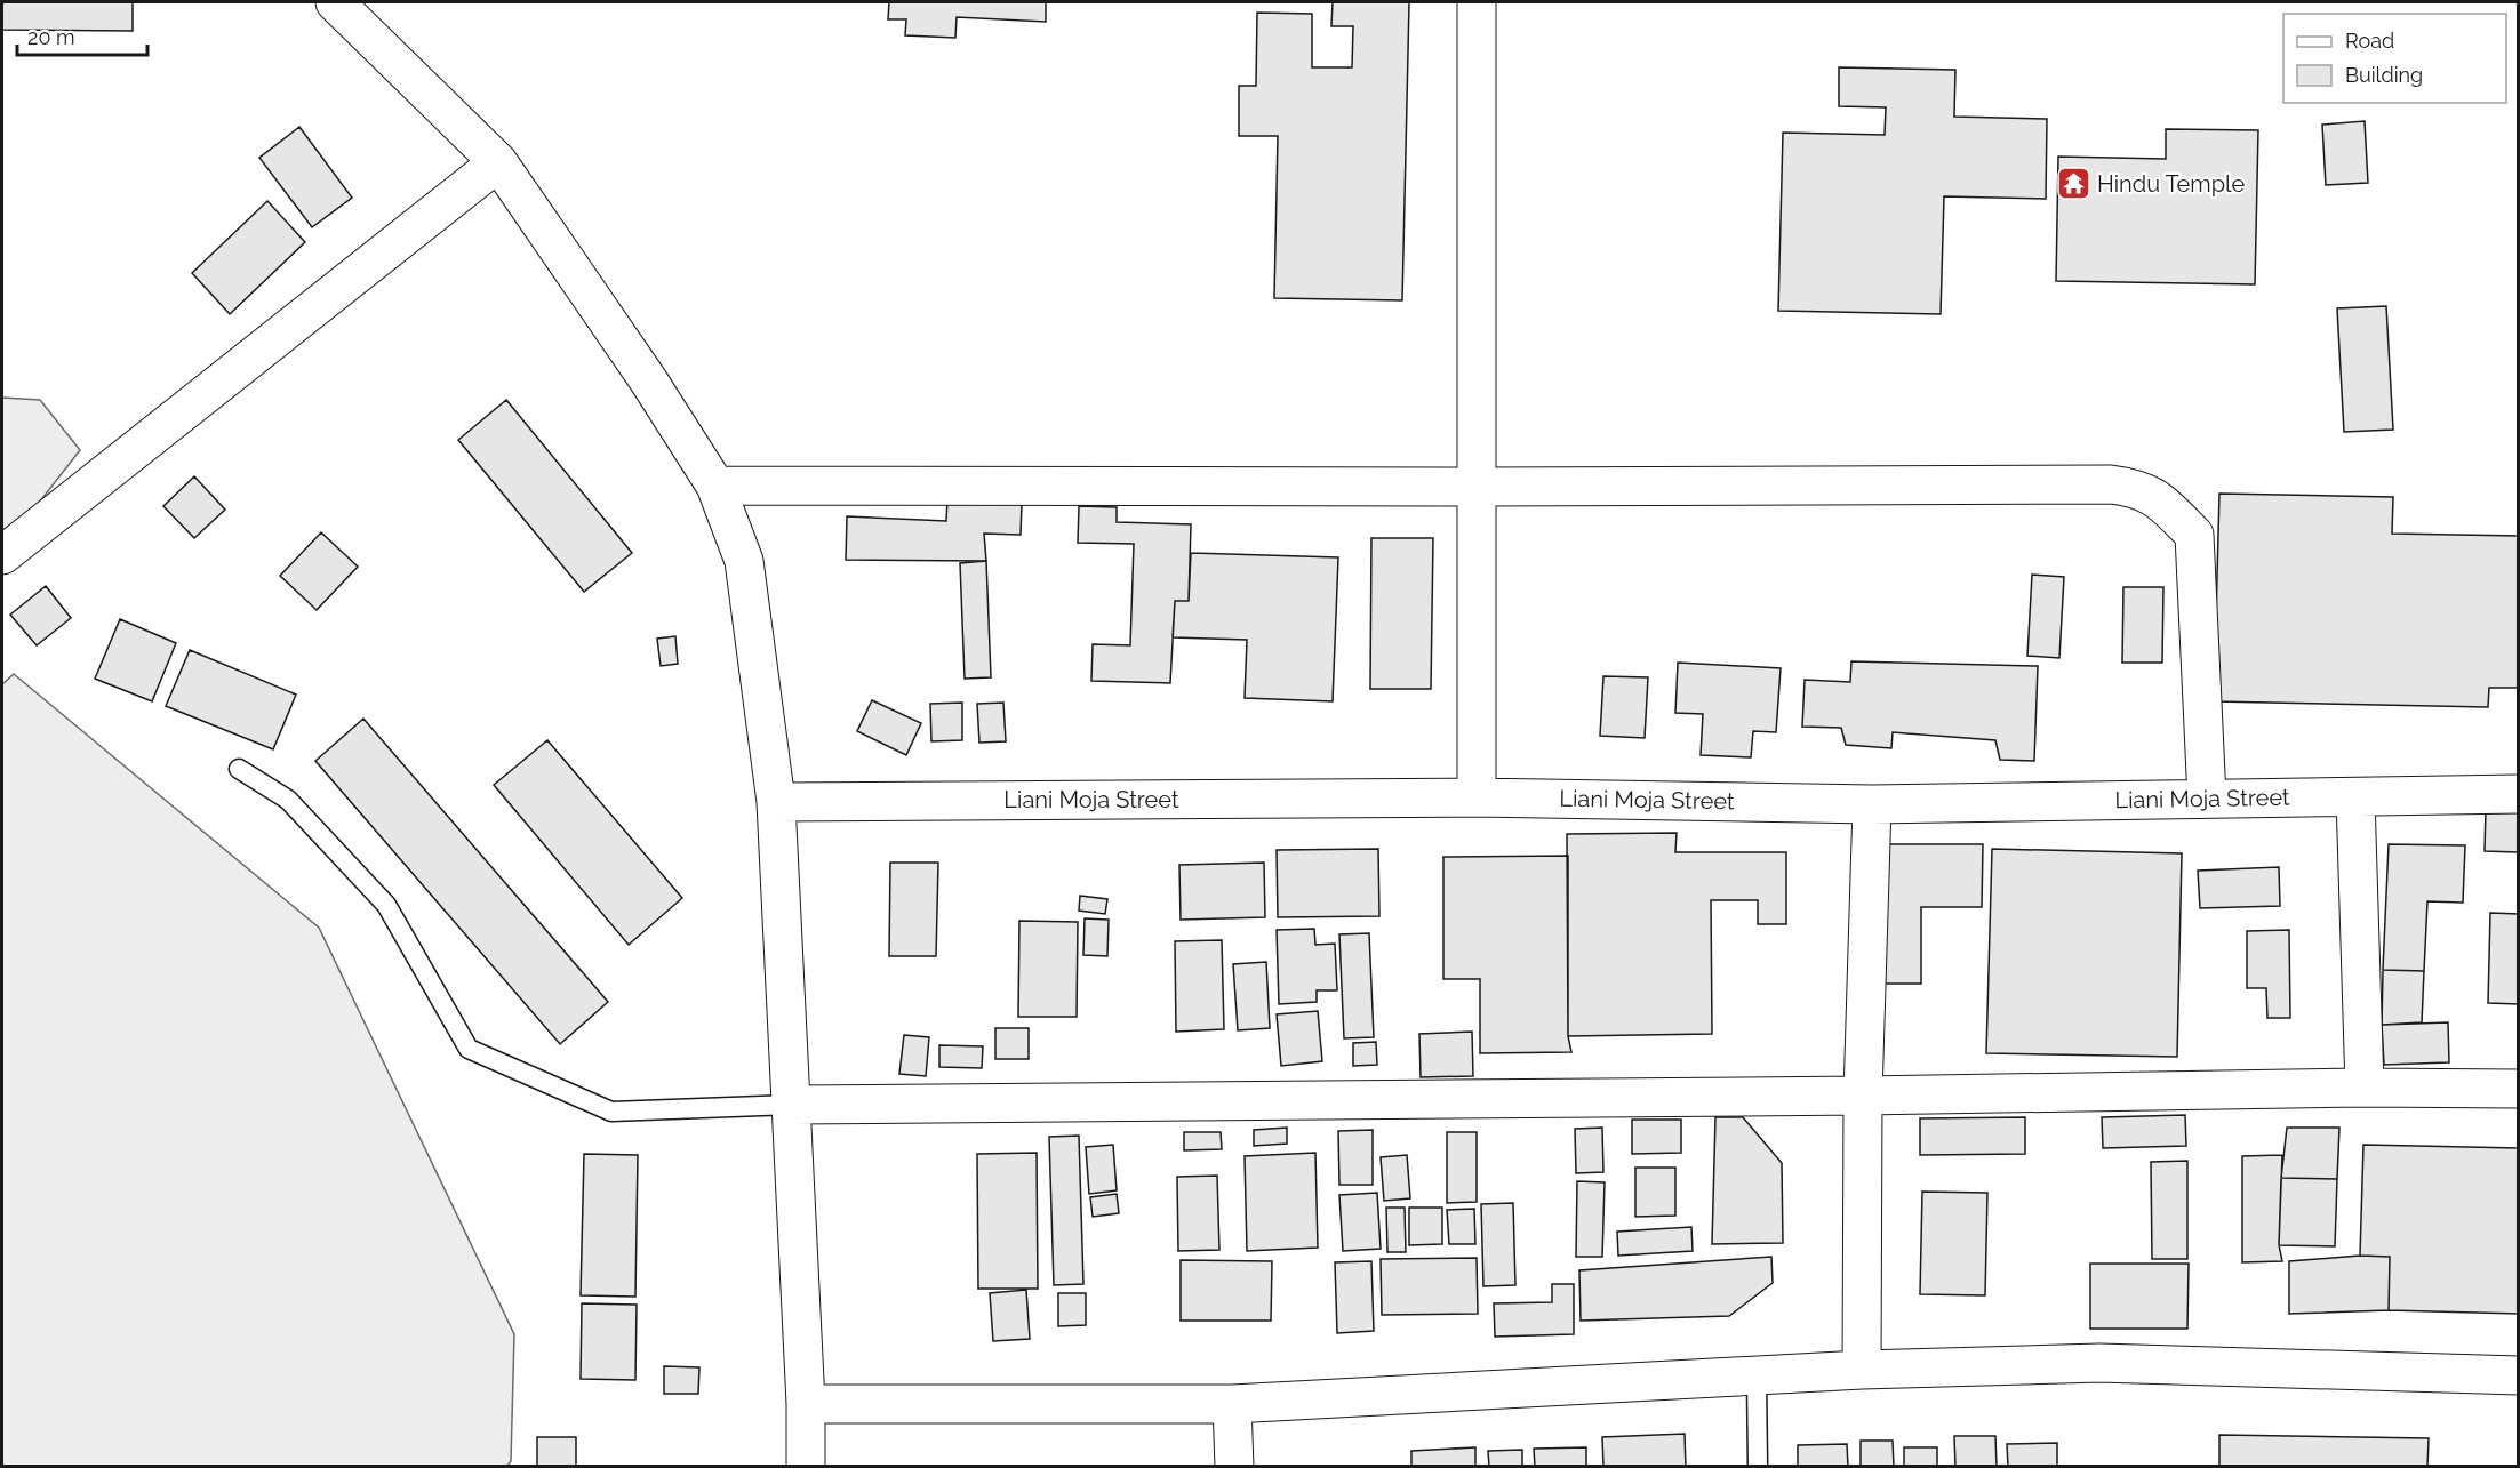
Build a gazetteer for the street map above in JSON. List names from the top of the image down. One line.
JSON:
{"streets":{"street":["Liani Moja Street"]},"places":{"temple":["Hindu Temple"]},"legend":["Road","Building"],"scale_bar":"20 m"}
